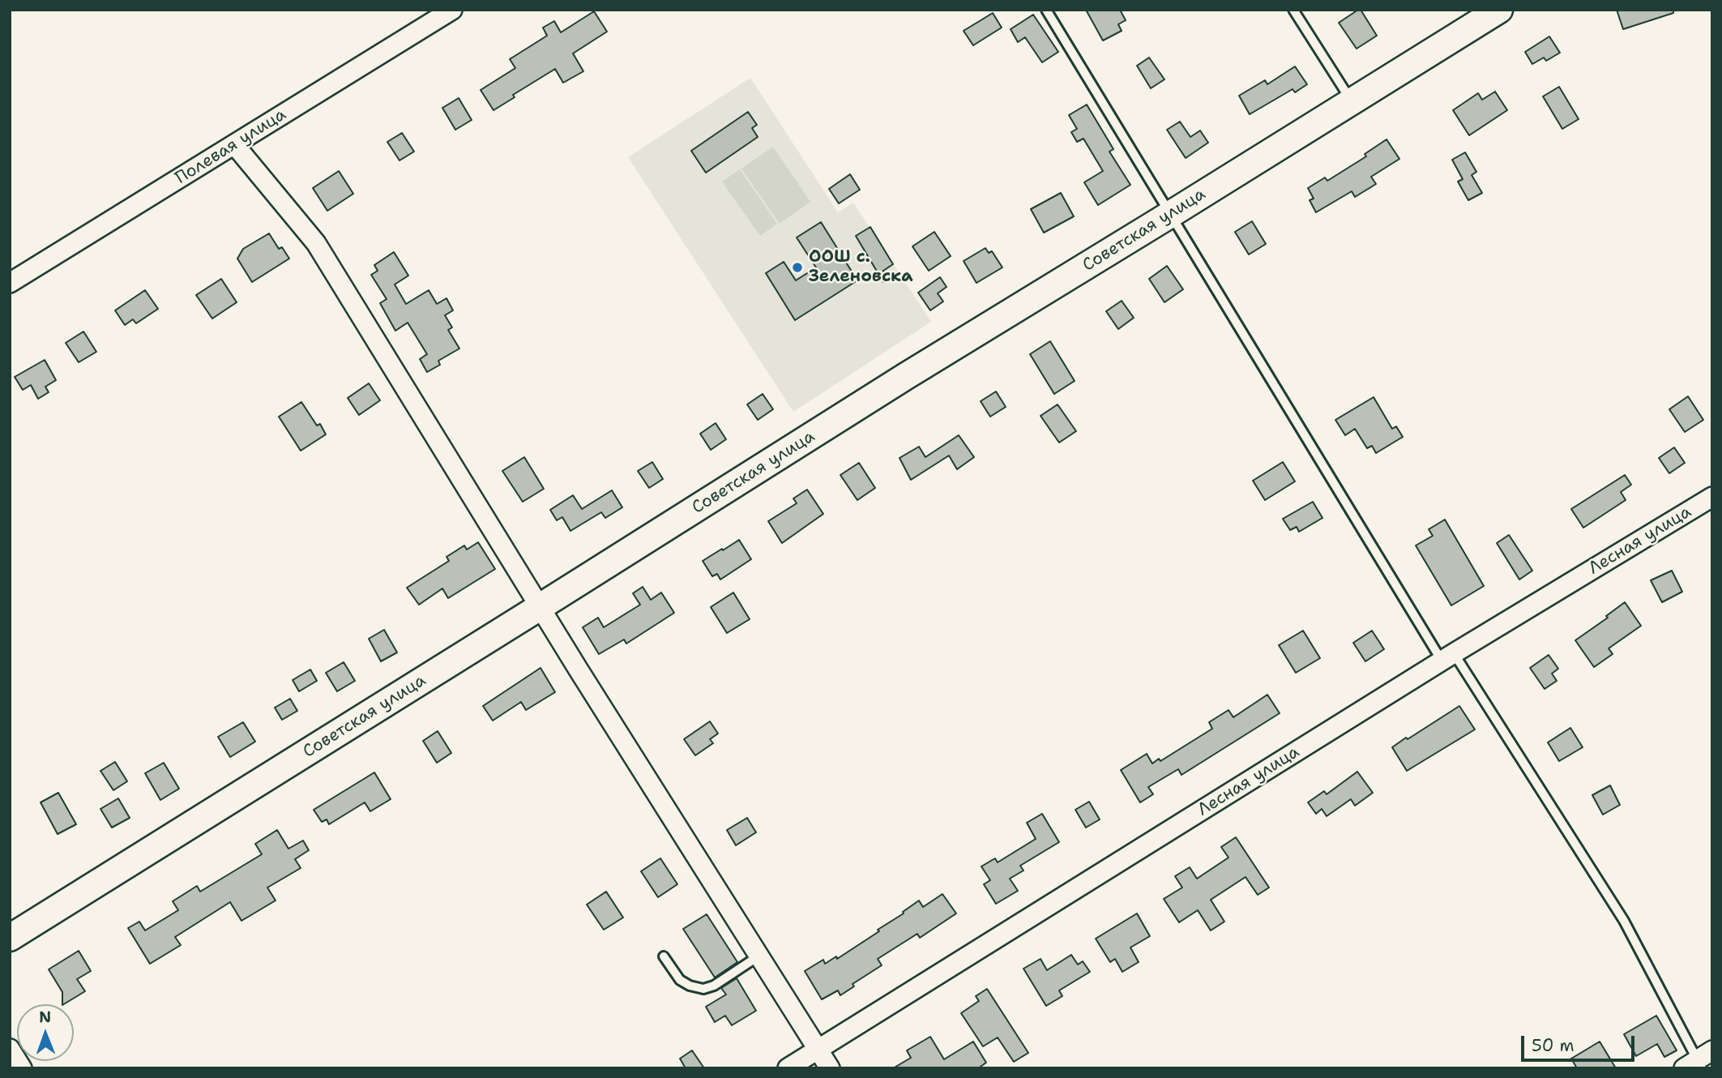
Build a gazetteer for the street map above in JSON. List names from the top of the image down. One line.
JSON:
{"streets":{"street":["Полевая улица","Советская улица","Лесная улица"]},"places":["ООШ с. Зеленовска"],"scale_bar":"50 m","north":"top"}
